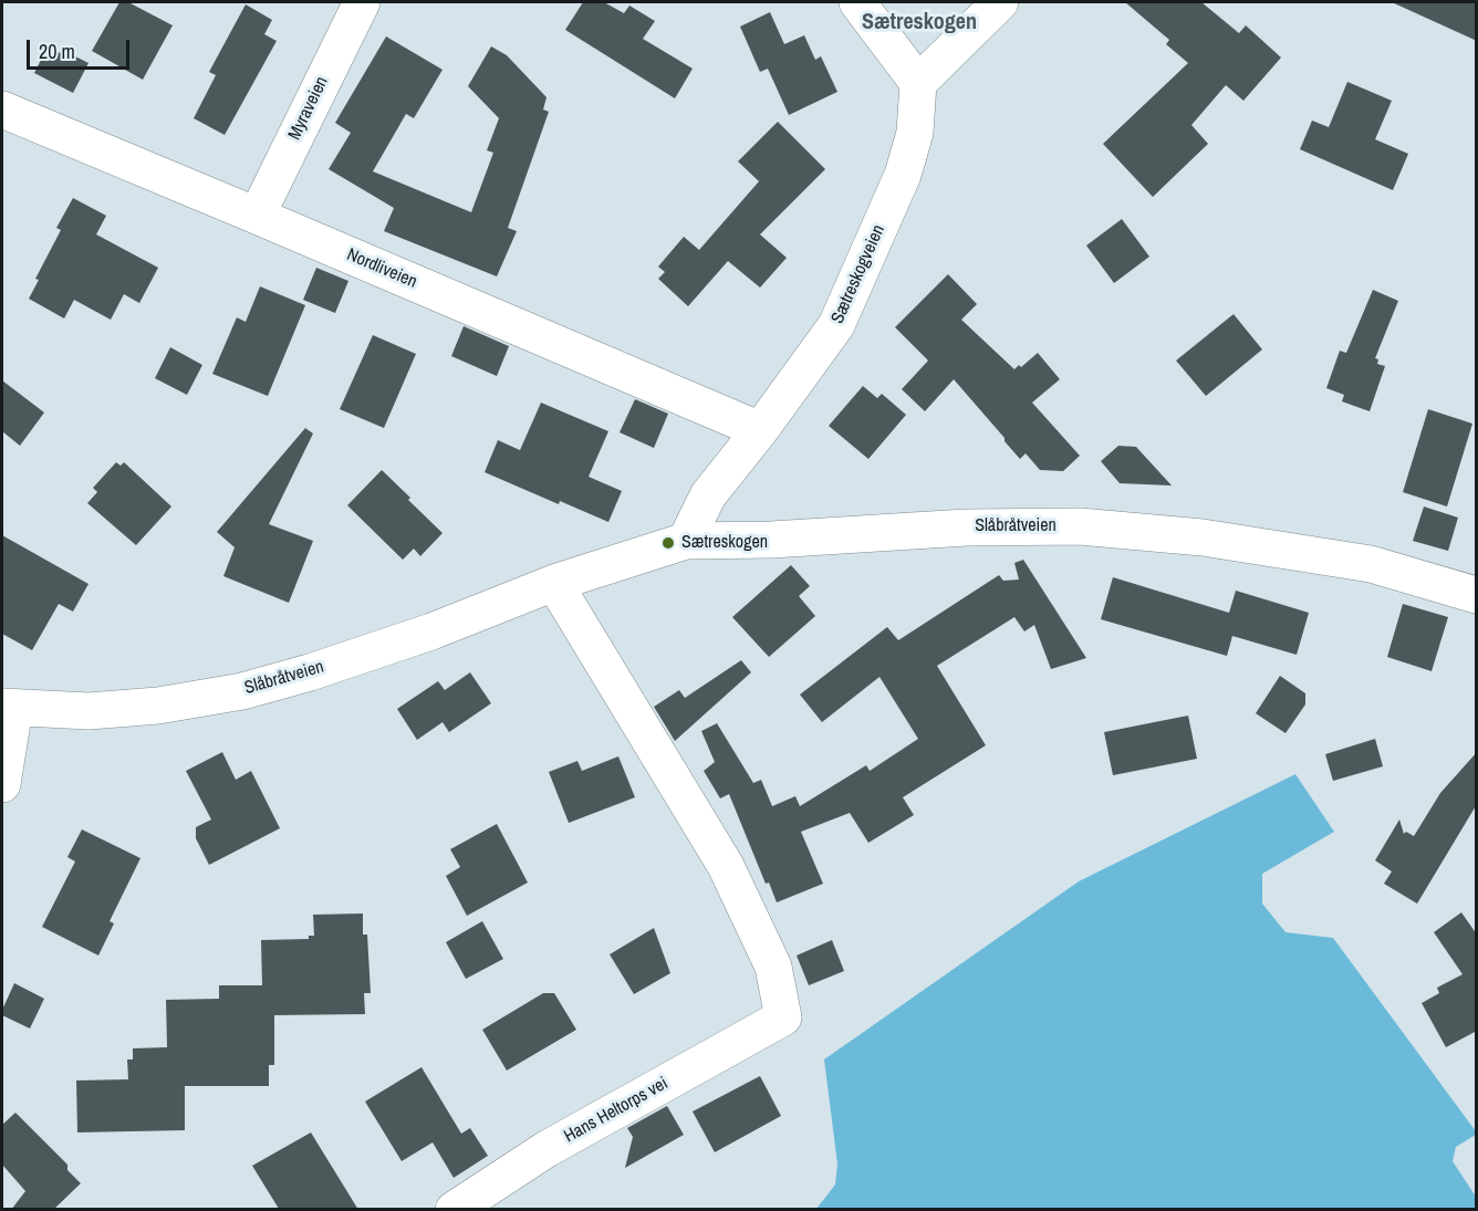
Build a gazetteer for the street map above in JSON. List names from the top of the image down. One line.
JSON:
{"streets":{"street":["Myraveien","Nordliveien","Sætreskogveien","Slåbråtveien","Hans Heltorps vei"]},"crossings":[["Myraveien","Nordliveien"],["Nordliveien","Sætreskogveien"],["Sætreskogveien","Slåbråtveien"],["Slåbråtveien","Hans Heltorps vei"]],"districts":["Sætreskogen"],"places":["Sætreskogen"],"scale_bar":"20 m"}
